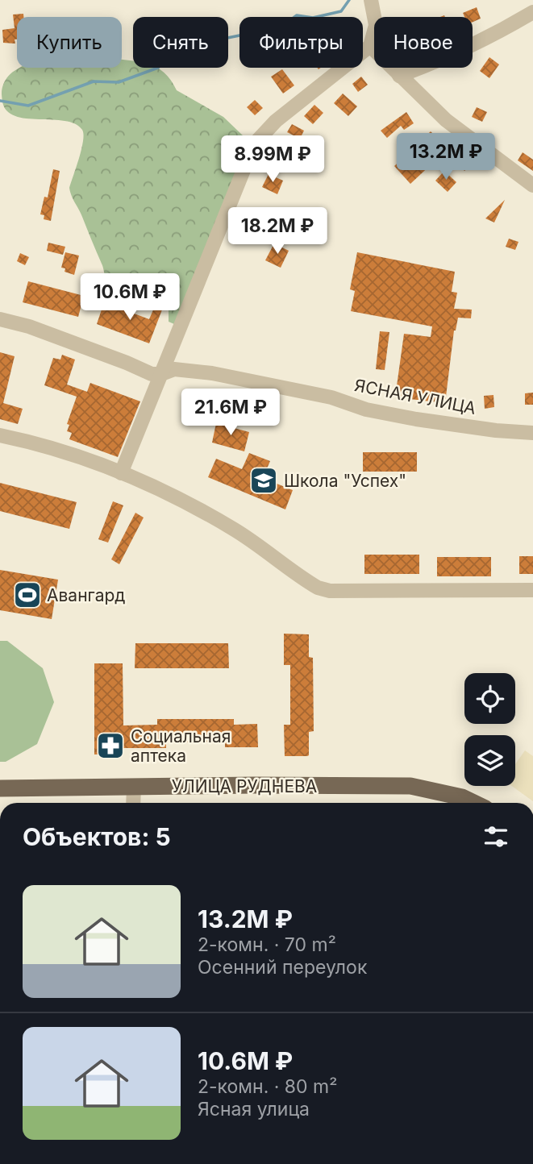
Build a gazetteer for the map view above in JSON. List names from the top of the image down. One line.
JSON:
{"streets":{"main road":["УЛИЦА РУДНЕВА"],"street":["ЯСНАЯ УЛИЦА"]},"places":{"school or university":["Школа \"Успех\""],"sports":["Авангард"],"pharmacy":["Социальная аптека"]},"page":{"chip":["Купить","Снять","Фильтры","Новое"],"price":["13.2M ₽","8.99M ₽","18.2M ₽","10.6M ₽","21.6M ₽"],"heading":"Объектов: 5","list":[{"name":"13.2M ₽","note":"2-комн. · 70 m² · Осенний переулок"},{"name":"10.6M ₽","note":"2-комн. · 80 m² · Ясная улица"}]}}
